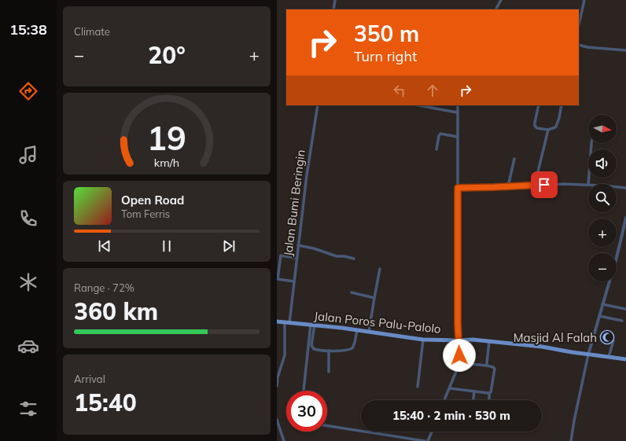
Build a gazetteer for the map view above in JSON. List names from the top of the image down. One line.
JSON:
{"streets":{"main road":["Jalan Poros Palu-Palolo"],"street":["Jalan Bumi Beringin"]},"crossings":[["Jalan Bumi Beringin","Jalan Poros Palu-Palolo"]],"places":{"mosque":["Masjid Al Falah"]},"north":"right","page":{"tabs":"15:38","tile":["Climate",["Range · 72%","360 km"],["Arrival","15:40"]],"turn":["350 m","Turn right"],"heat":["−","20°","+"],"map_buttons":["+","−"],"song":["Open Road","Tom Ferris"],"limit":"30","trip":"15:40 · 2 min · 530 m","gauge":["19","km/h"]}}
